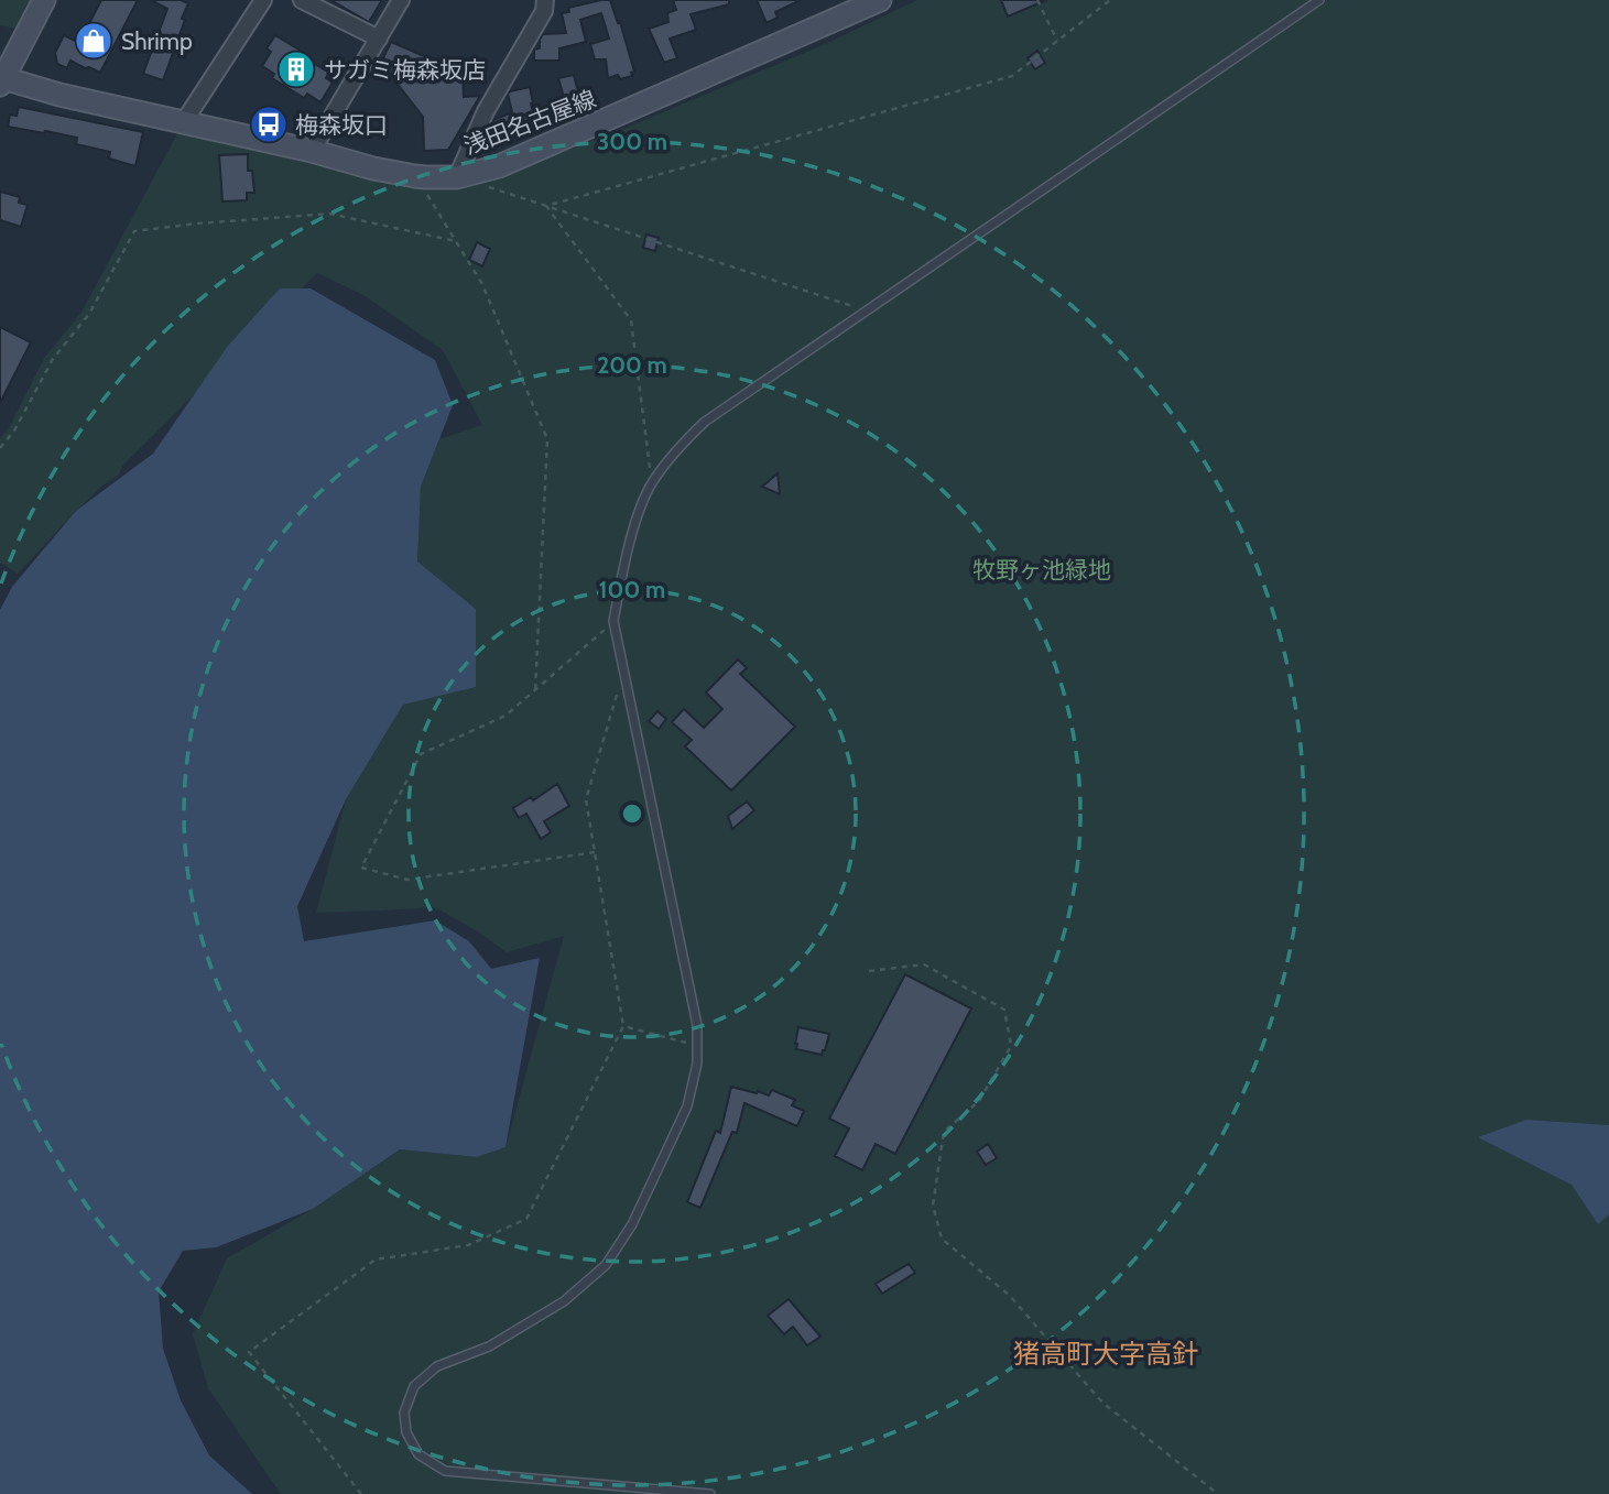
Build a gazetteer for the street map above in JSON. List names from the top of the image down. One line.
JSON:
{"streets":{"main road":["浅田名古屋線"]},"districts":["猪高町大字高針"],"parks":["牧野ヶ池緑地"],"places":{"shop":["Shrimp"],"building":["サガミ梅森坂店"],"bus stop":["梅森坂口"]},"rings":["300 m","200 m","100 m"]}
